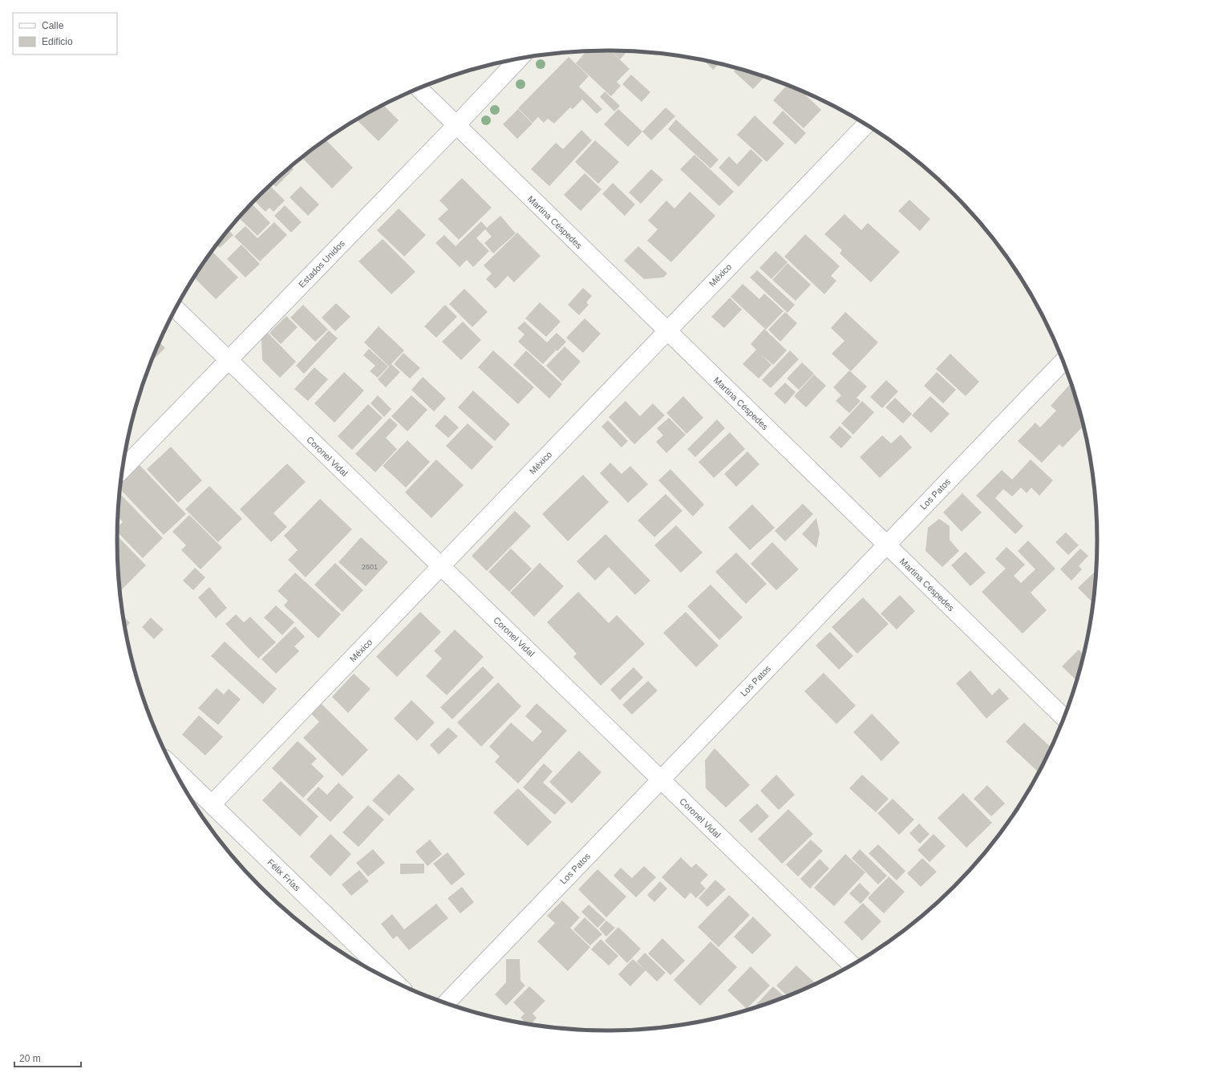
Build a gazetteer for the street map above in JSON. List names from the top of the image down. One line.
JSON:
{"streets":{"street":["Martina Céspedes","Estados Unidos","México","Coronel Vidal","Los Patos","Félix Frías"]},"crossings":[["Martina Céspedes","Estados Unidos"],["Martina Céspedes","México"],["Martina Céspedes","Los Patos"],["Estados Unidos","Coronel Vidal"],["México","Coronel Vidal"],["México","Félix Frías"],["Coronel Vidal","Los Patos"]],"house_numbers":["2601"],"legend":["Calle","Edificio"],"scale_bar":"20 m"}
